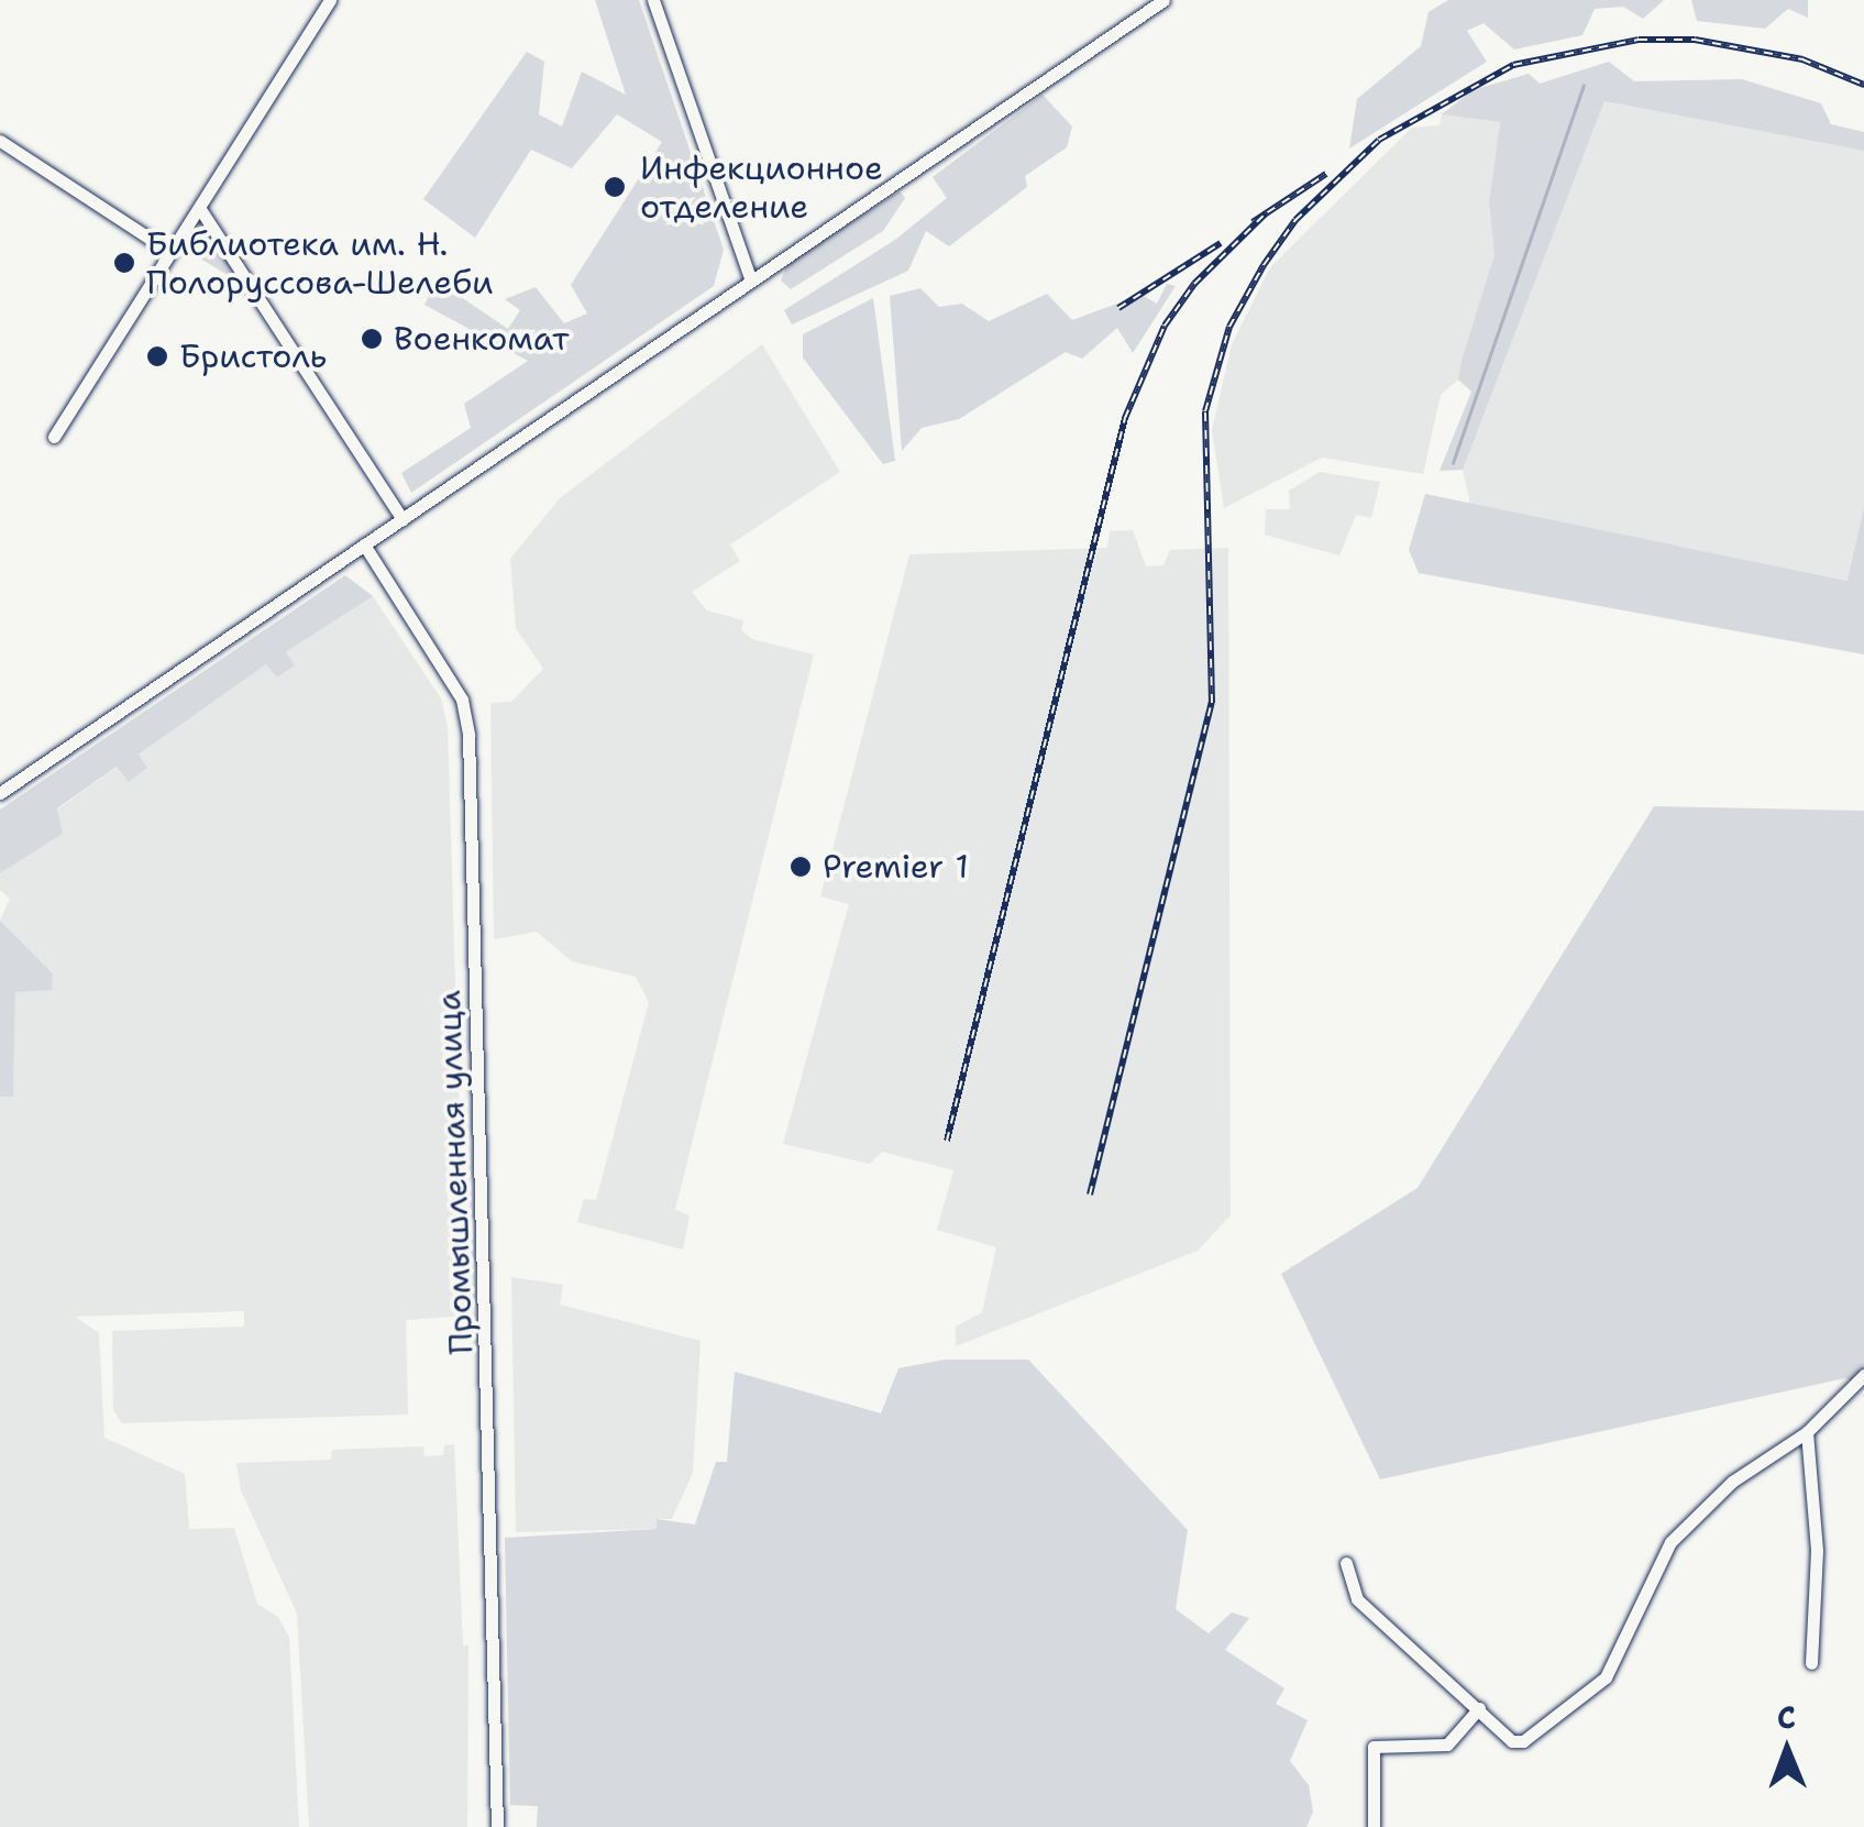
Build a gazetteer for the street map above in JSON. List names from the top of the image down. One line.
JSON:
{"streets":{"street":["Промышленная улица"]},"places":["Инфекционное отделение","Библиотека им. Н. Полоруссова-Шелеби","Военкомат","Бристоль","Premier 1"],"north":"top"}
